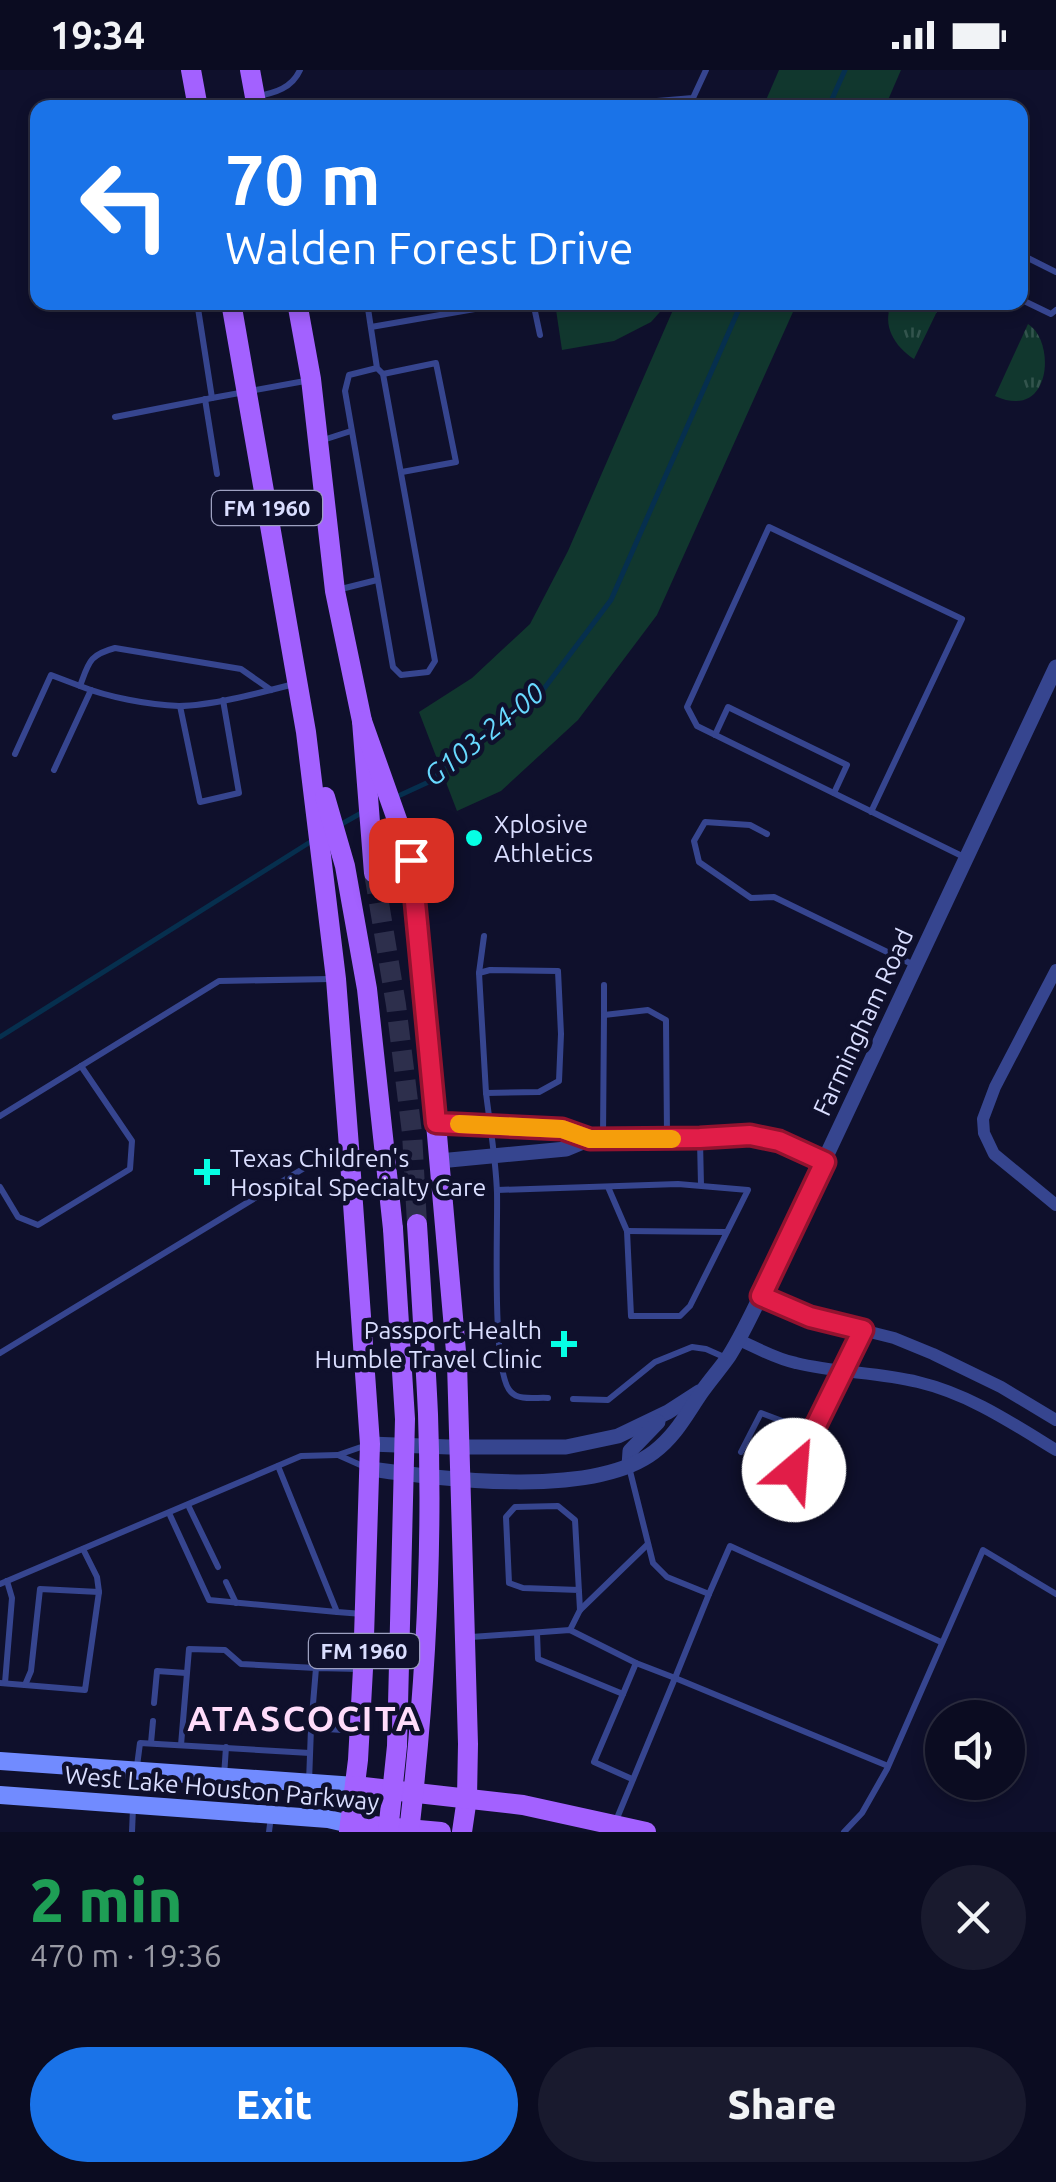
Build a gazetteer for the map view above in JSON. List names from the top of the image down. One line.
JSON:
{"streets":{"main road":["FM 1960","West Lake Houston Parkway"],"street":["Farmingham Road"]},"crossings":[["FM 1960","Farmingham Road"],["FM 1960","West Lake Houston Parkway"]],"districts":["ATASCOCITA"],"water":["G103-24-00"],"places":{"other":["Xplosive Athletics"],"health":["Texas Children's Hospital Specialty Care","Passport Health Humble Travel Clinic"]},"page":{"status":"19:34","turn":["70 m","Walden Forest Drive"],"heading":["2 min","470 m · 19:36"],"buttons":["Exit","Share"]}}
